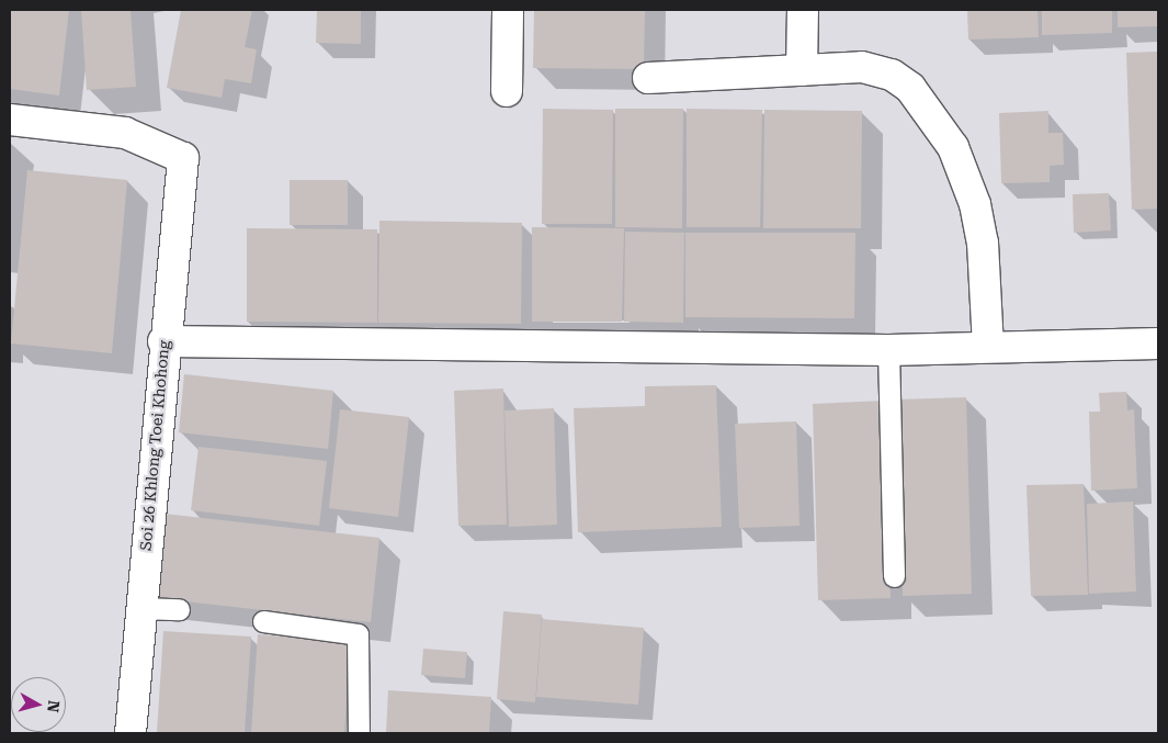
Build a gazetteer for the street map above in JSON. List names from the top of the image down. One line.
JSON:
{"streets":{"street":["Soi 26 Khlong Toei Khohong"]},"north":"right"}
